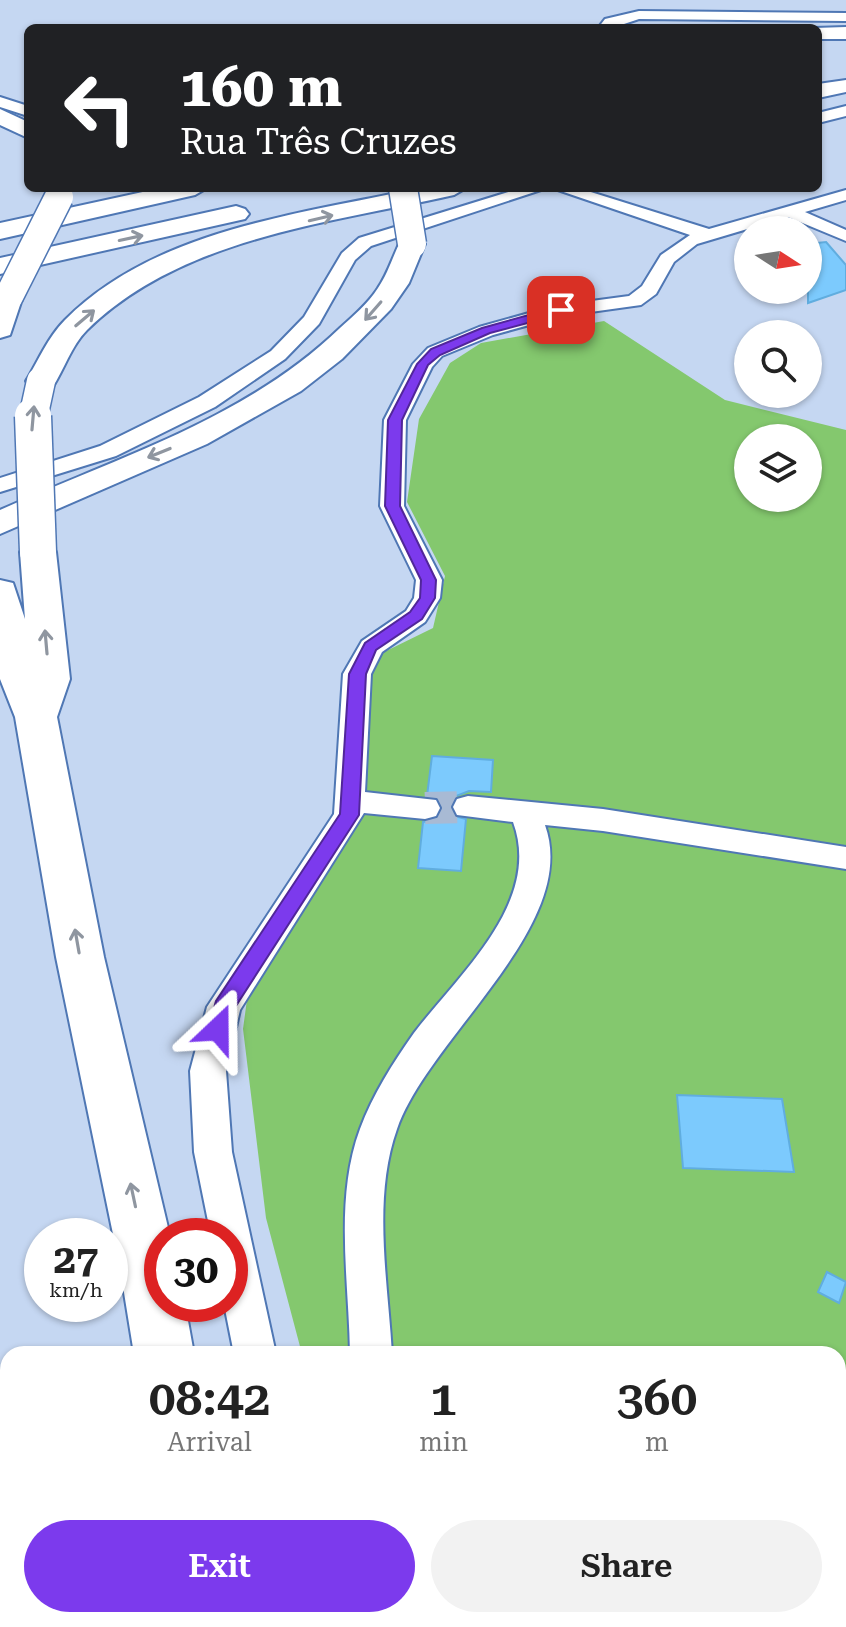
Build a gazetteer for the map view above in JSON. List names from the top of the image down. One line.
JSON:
{"north":"right","page":{"turn":["160 m","Rua Três Cruzes"],"speed":"27 km/h","limit":"30","eta":["08:42","Arrival","1","min","360","m"],"buttons":["Exit","Share"]}}
